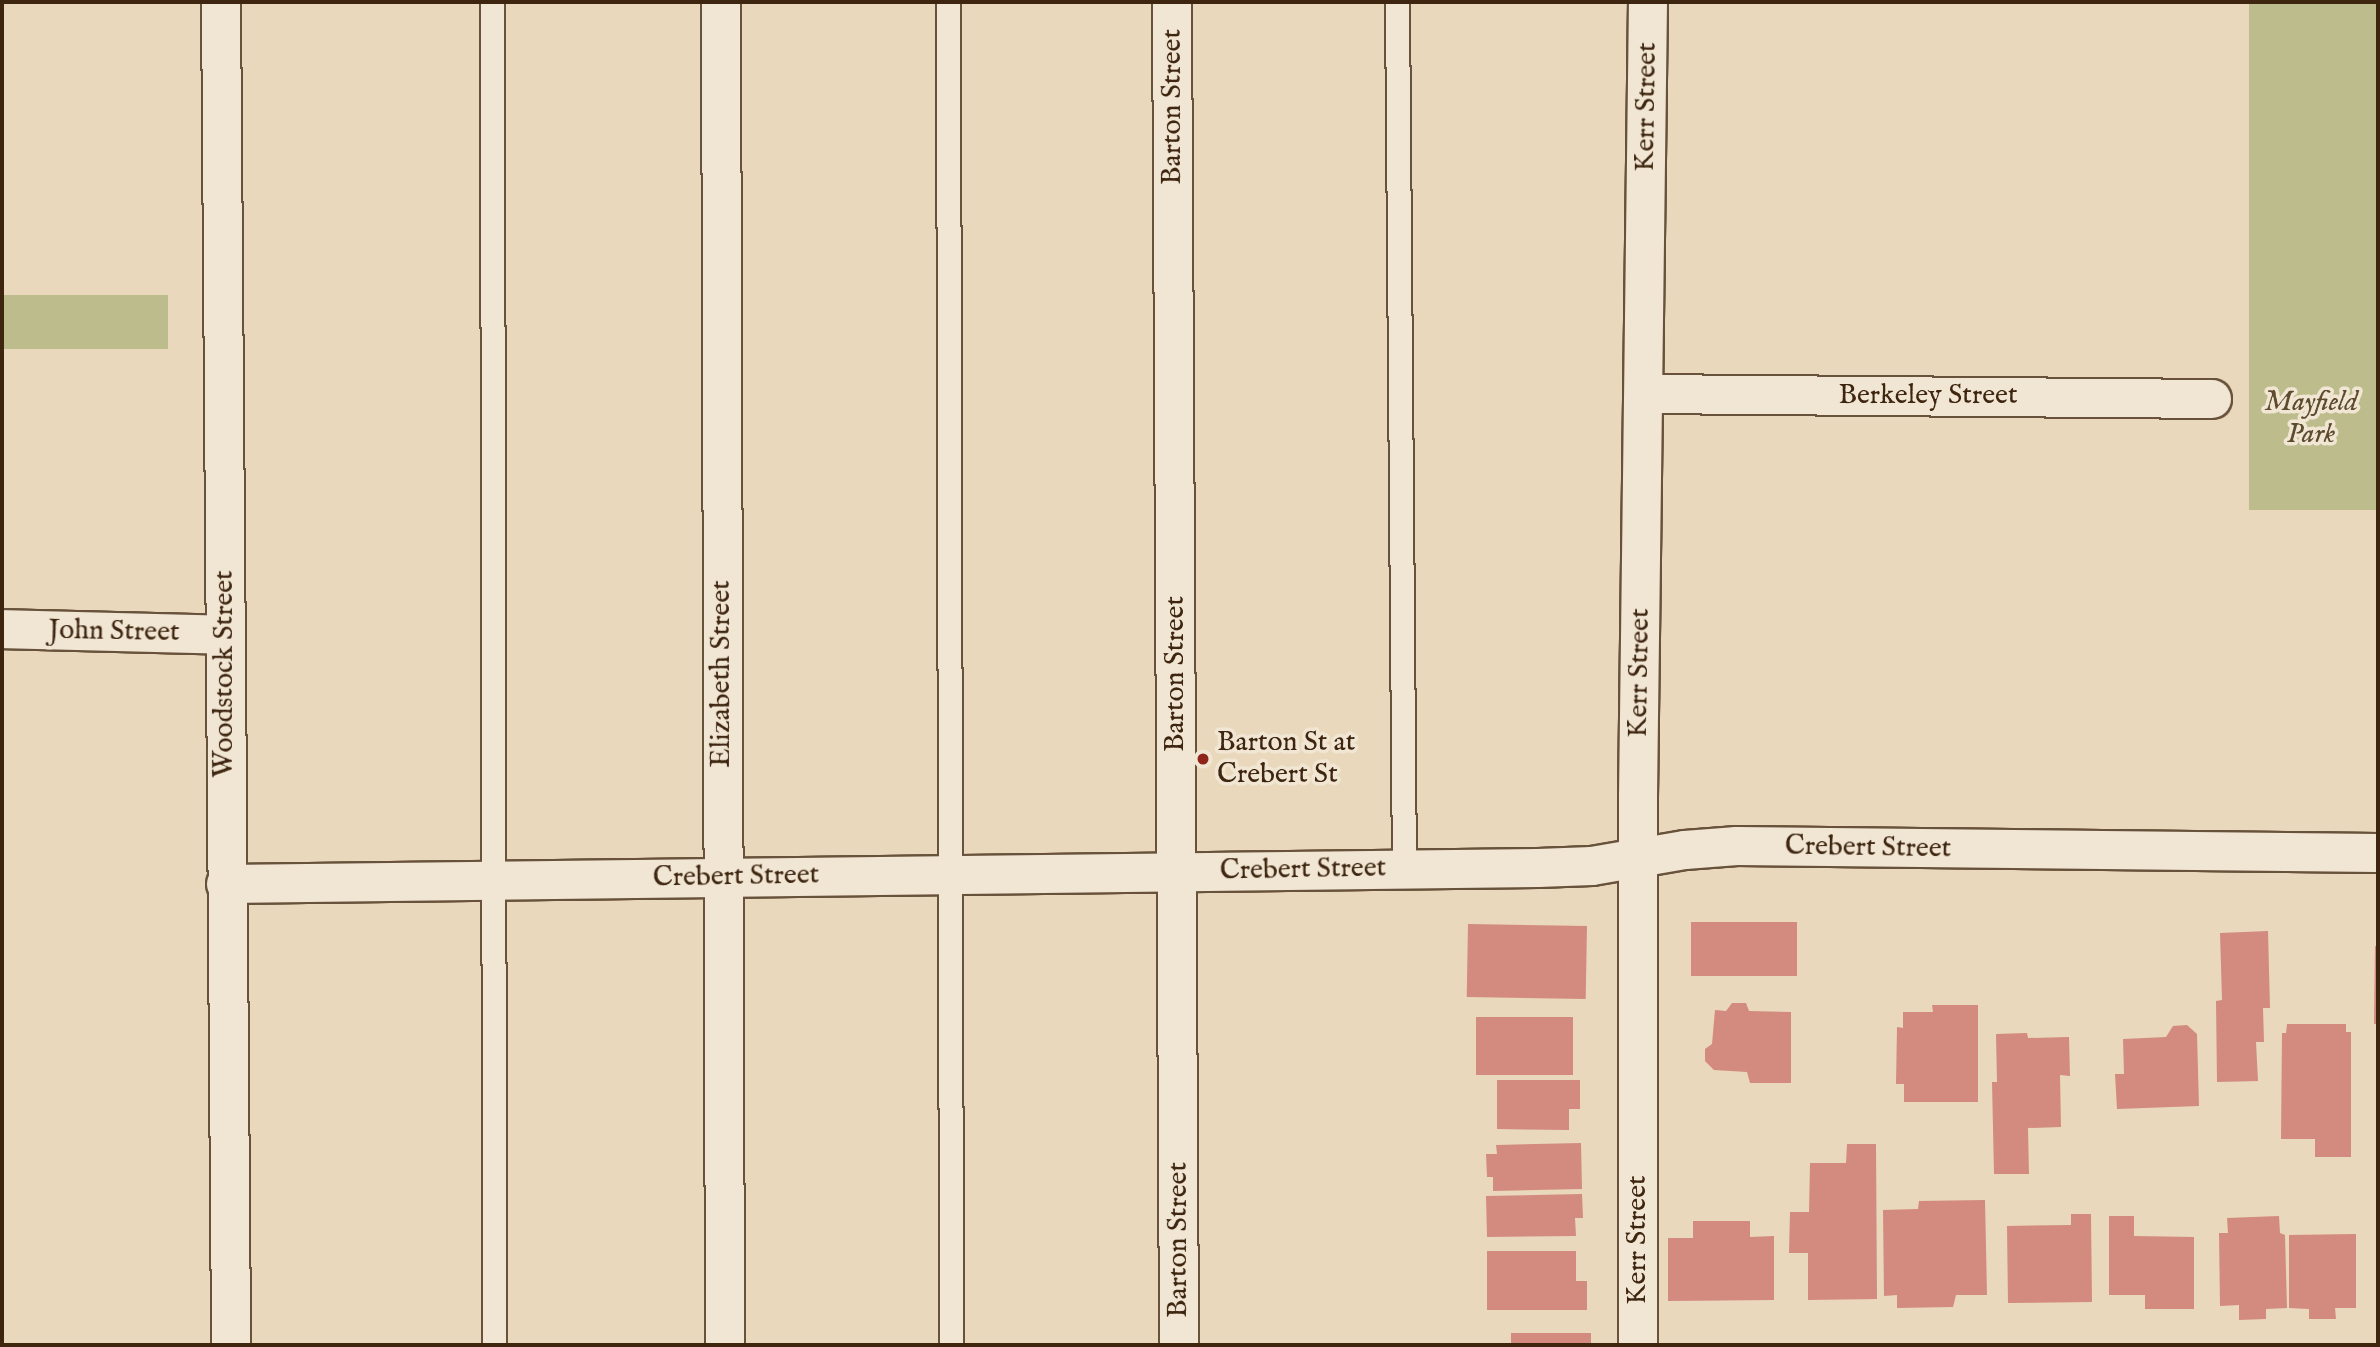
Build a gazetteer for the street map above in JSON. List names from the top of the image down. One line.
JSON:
{"streets":{"street":["Barton Street","Kerr Street","Berkeley Street","John Street","Woodstock Street","Elizabeth Street","Crebert Street"]},"crossings":[["Barton Street","Crebert Street"],["Kerr Street","Berkeley Street"],["Kerr Street","Crebert Street"],["John Street","Woodstock Street"],["Woodstock Street","Crebert Street"],["Elizabeth Street","Crebert Street"]],"parks":["Mayfield Park"],"places":["Barton St at Crebert St"]}
